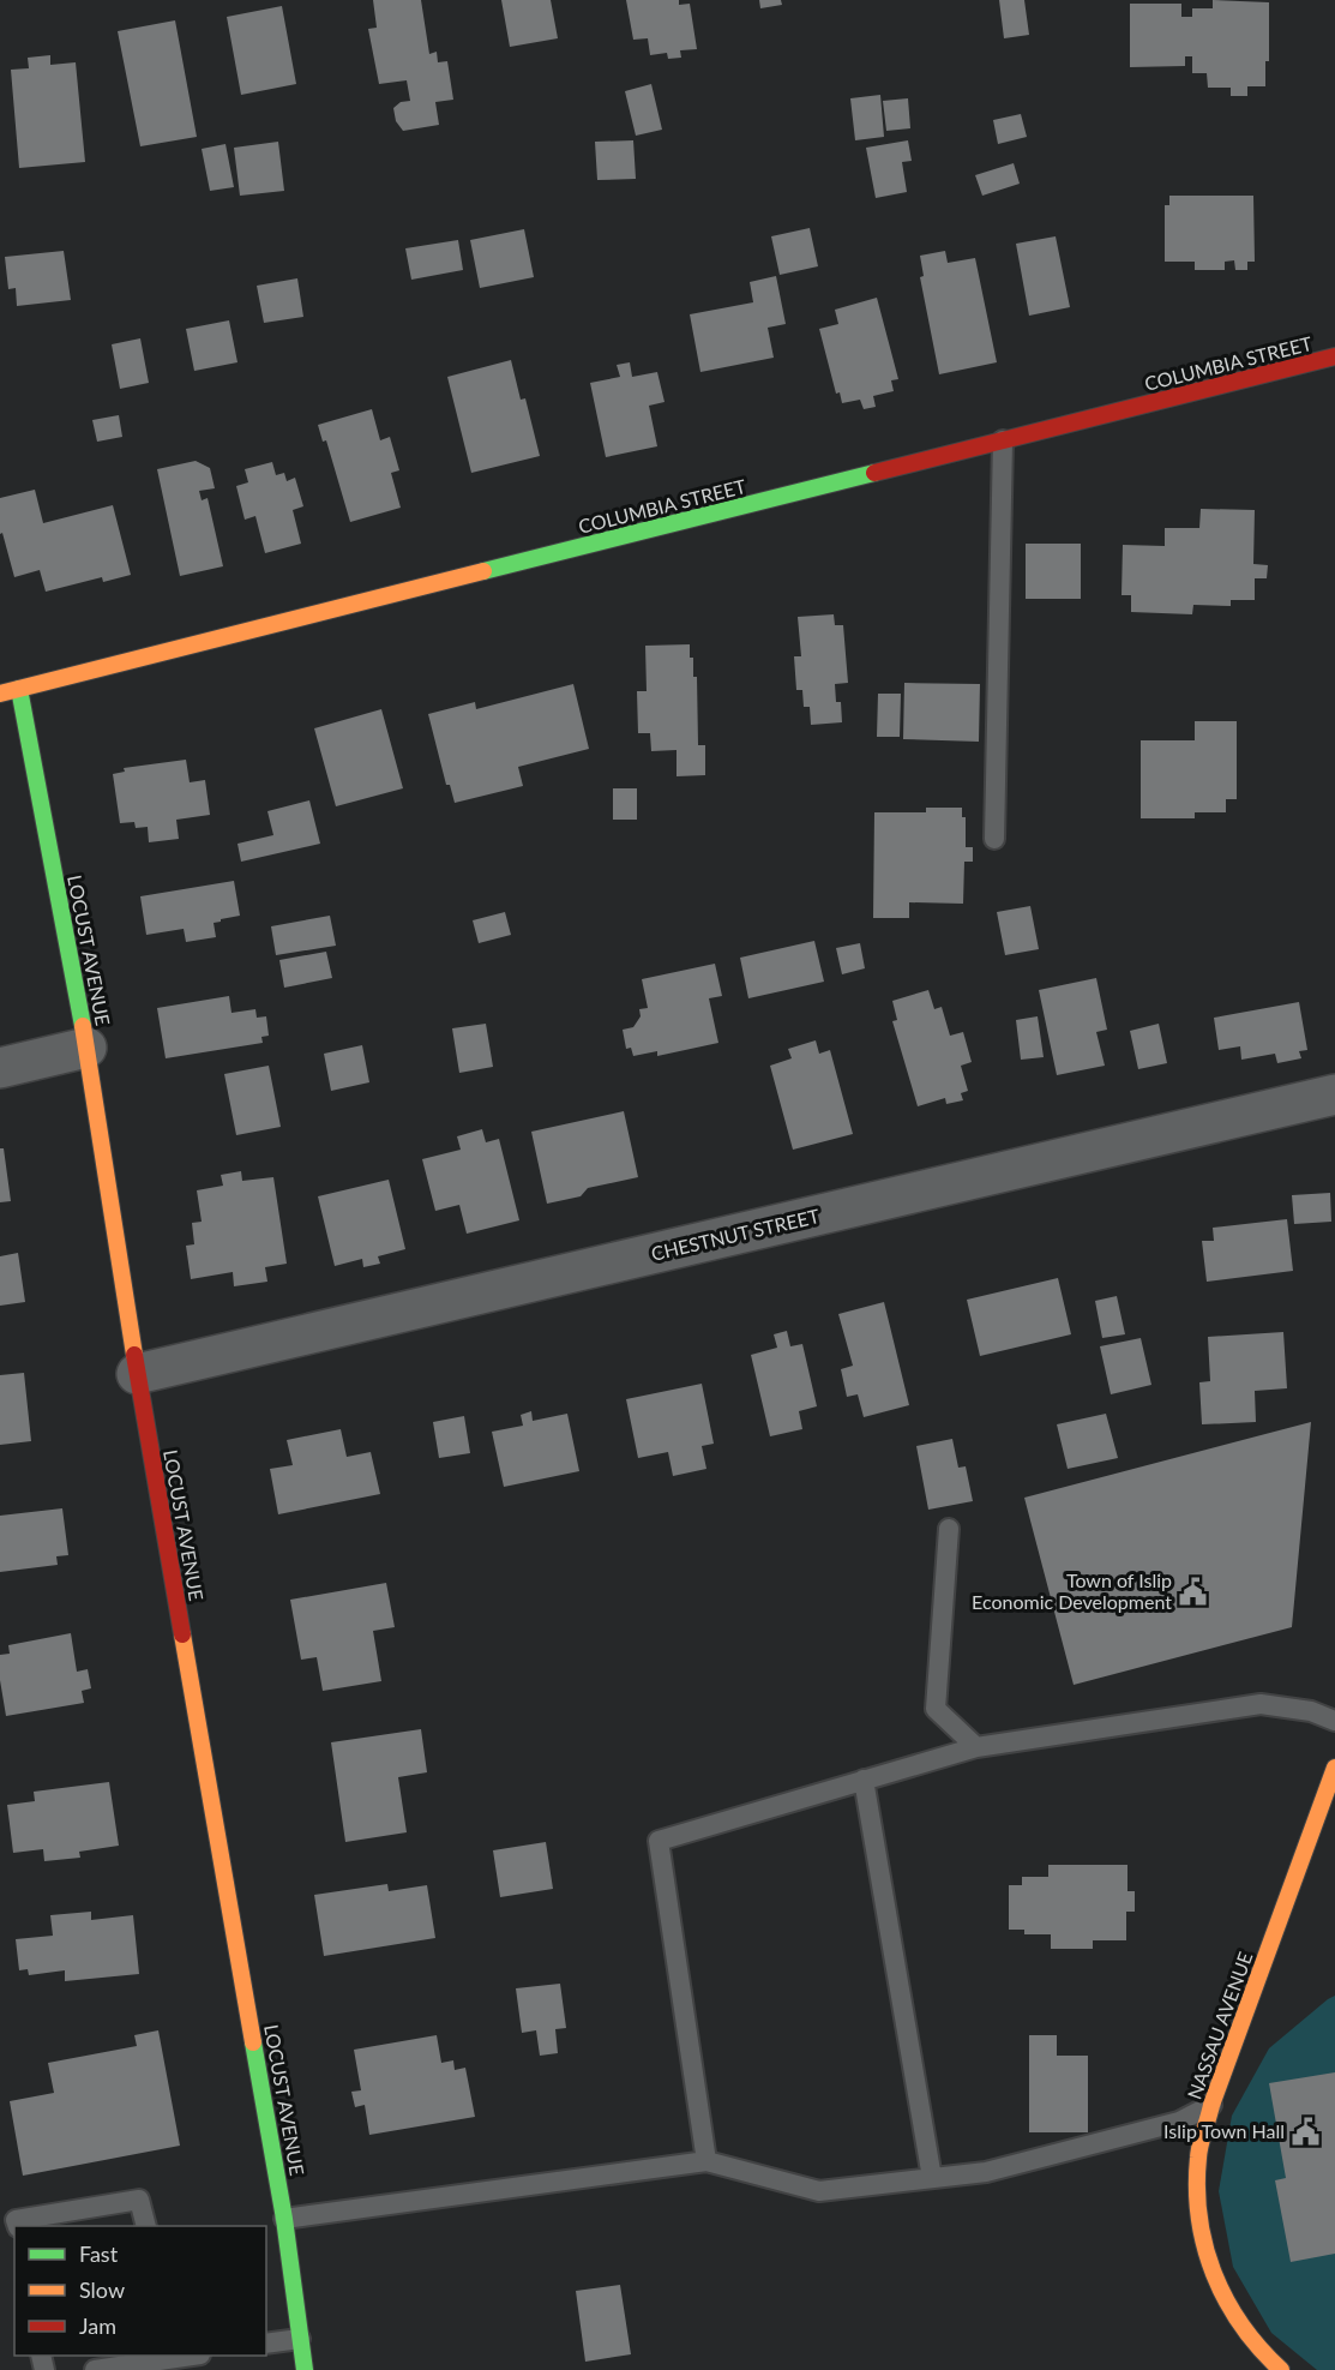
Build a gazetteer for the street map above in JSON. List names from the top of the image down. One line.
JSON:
{"streets":{"street":["COLUMBIA STREET","LOCUST AVENUE","CHESTNUT STREET","NASSAU AVENUE"]},"crossings":[["COLUMBIA STREET","LOCUST AVENUE"],["LOCUST AVENUE","CHESTNUT STREET"]],"places":{"public building":["Town of Islip Economic Development","Islip Town Hall"]},"legend":["Fast","Slow","Jam"]}
